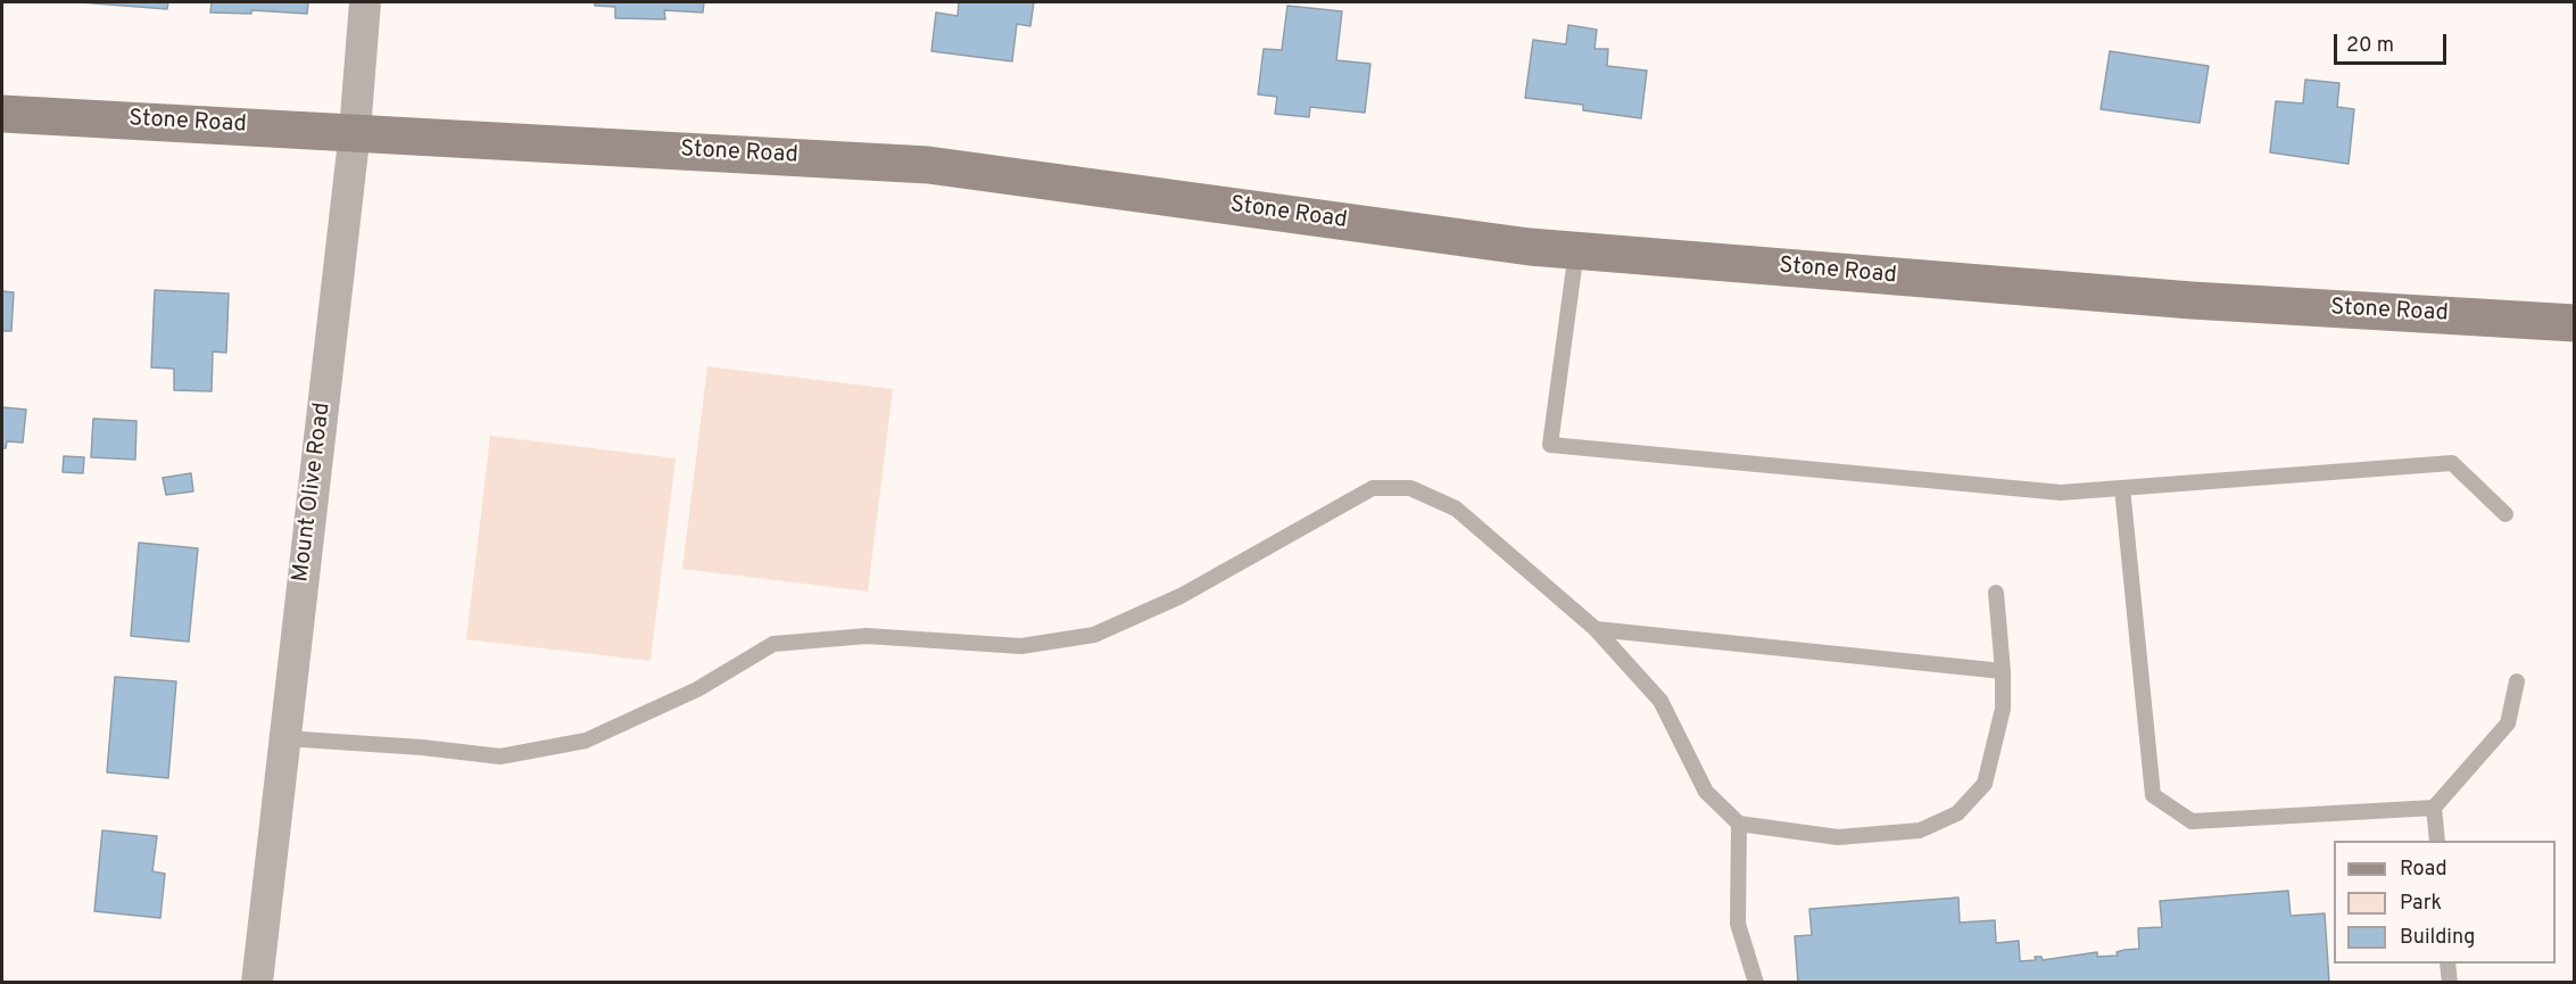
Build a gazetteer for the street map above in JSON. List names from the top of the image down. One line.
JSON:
{"streets":{"street":["Stone Road","Mount Olive Road"]},"crossings":[["Stone Road","Mount Olive Road"]],"legend":["Road","Park","Building"],"scale_bar":"20 m"}
